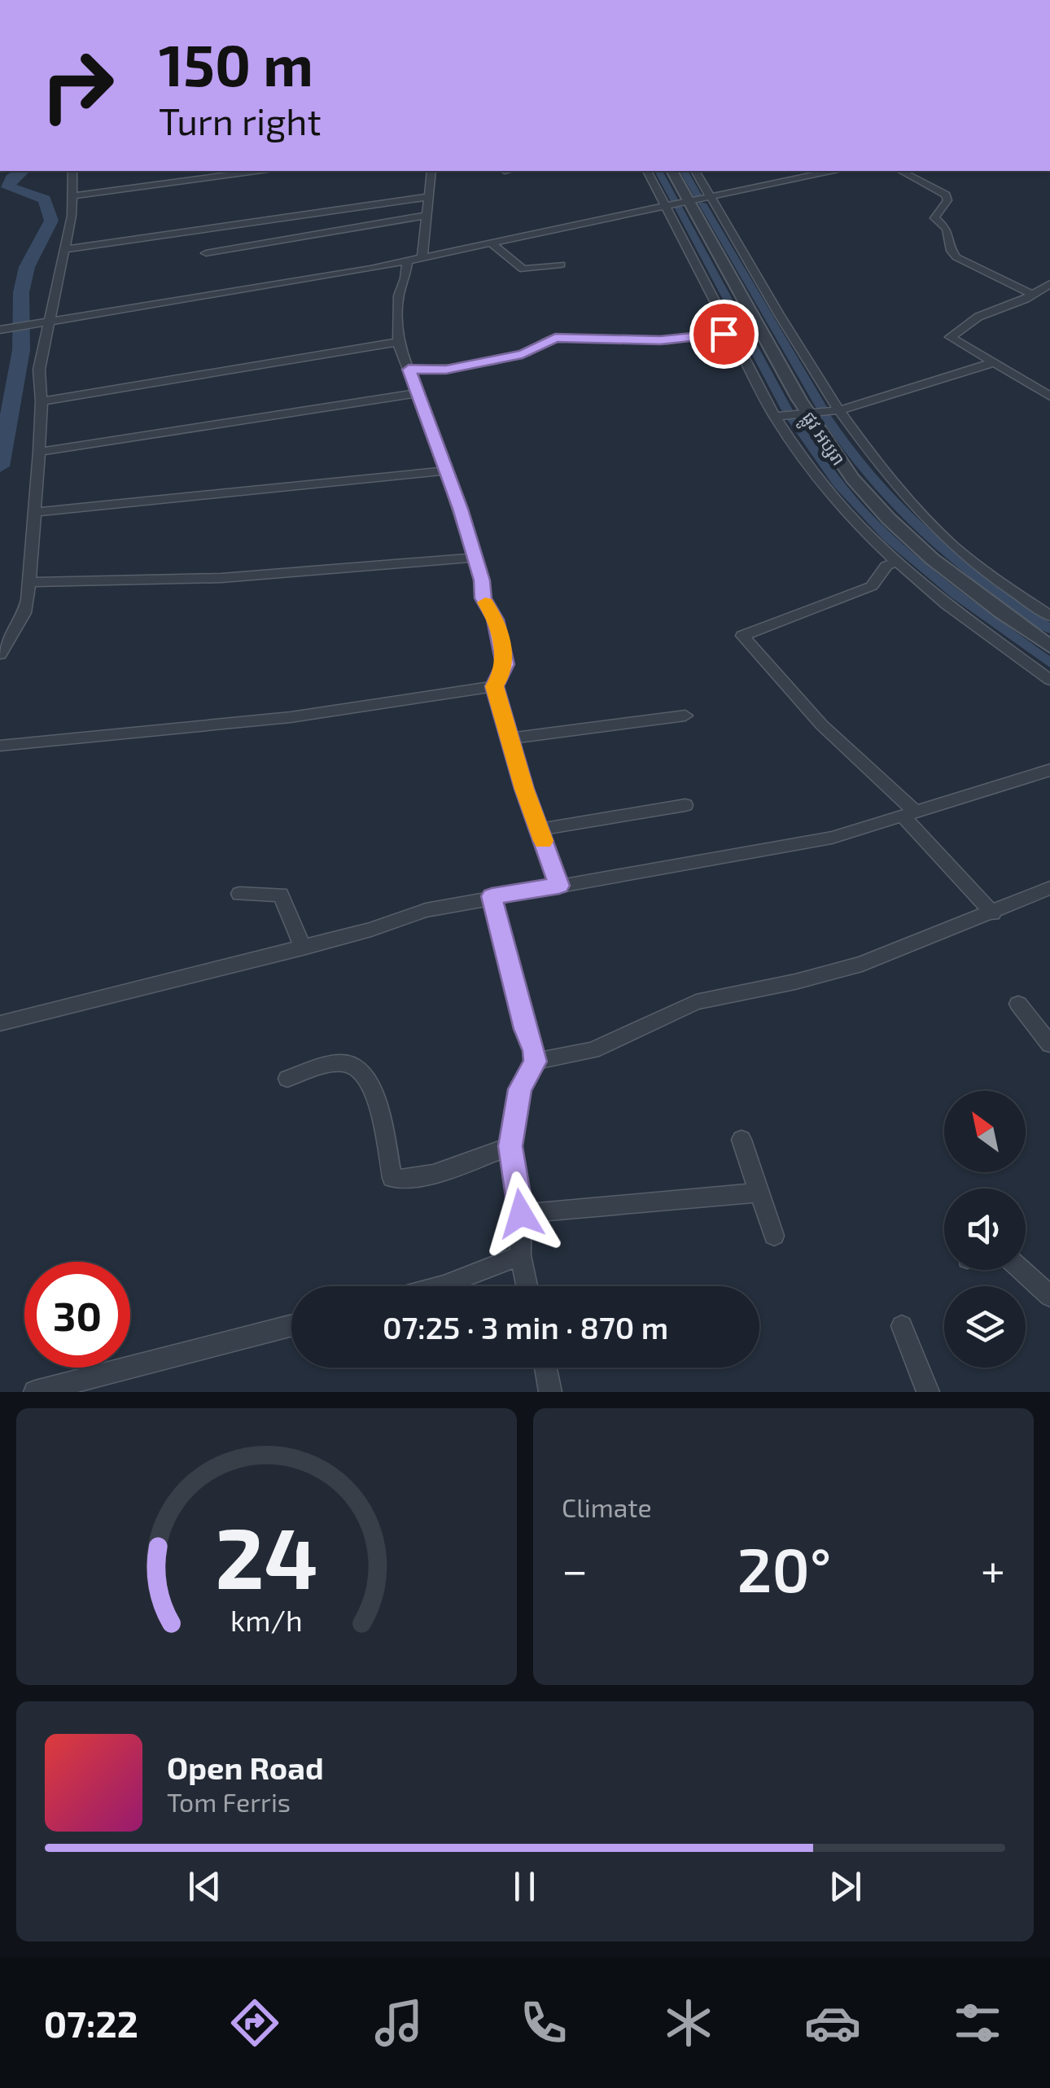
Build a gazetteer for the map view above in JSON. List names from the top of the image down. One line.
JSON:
{"streets":{"street":["ផ្លូវ អប្សរា"]},"north":"top left","page":{"turn":["150 m","Turn right"],"limit":"30","trip":"07:25 · 3 min · 870 m","tile":"Climate","heat":["−","20°","+"],"song":["Open Road","Tom Ferris"],"tabs":"07:22","gauge":["24","km/h"]}}
